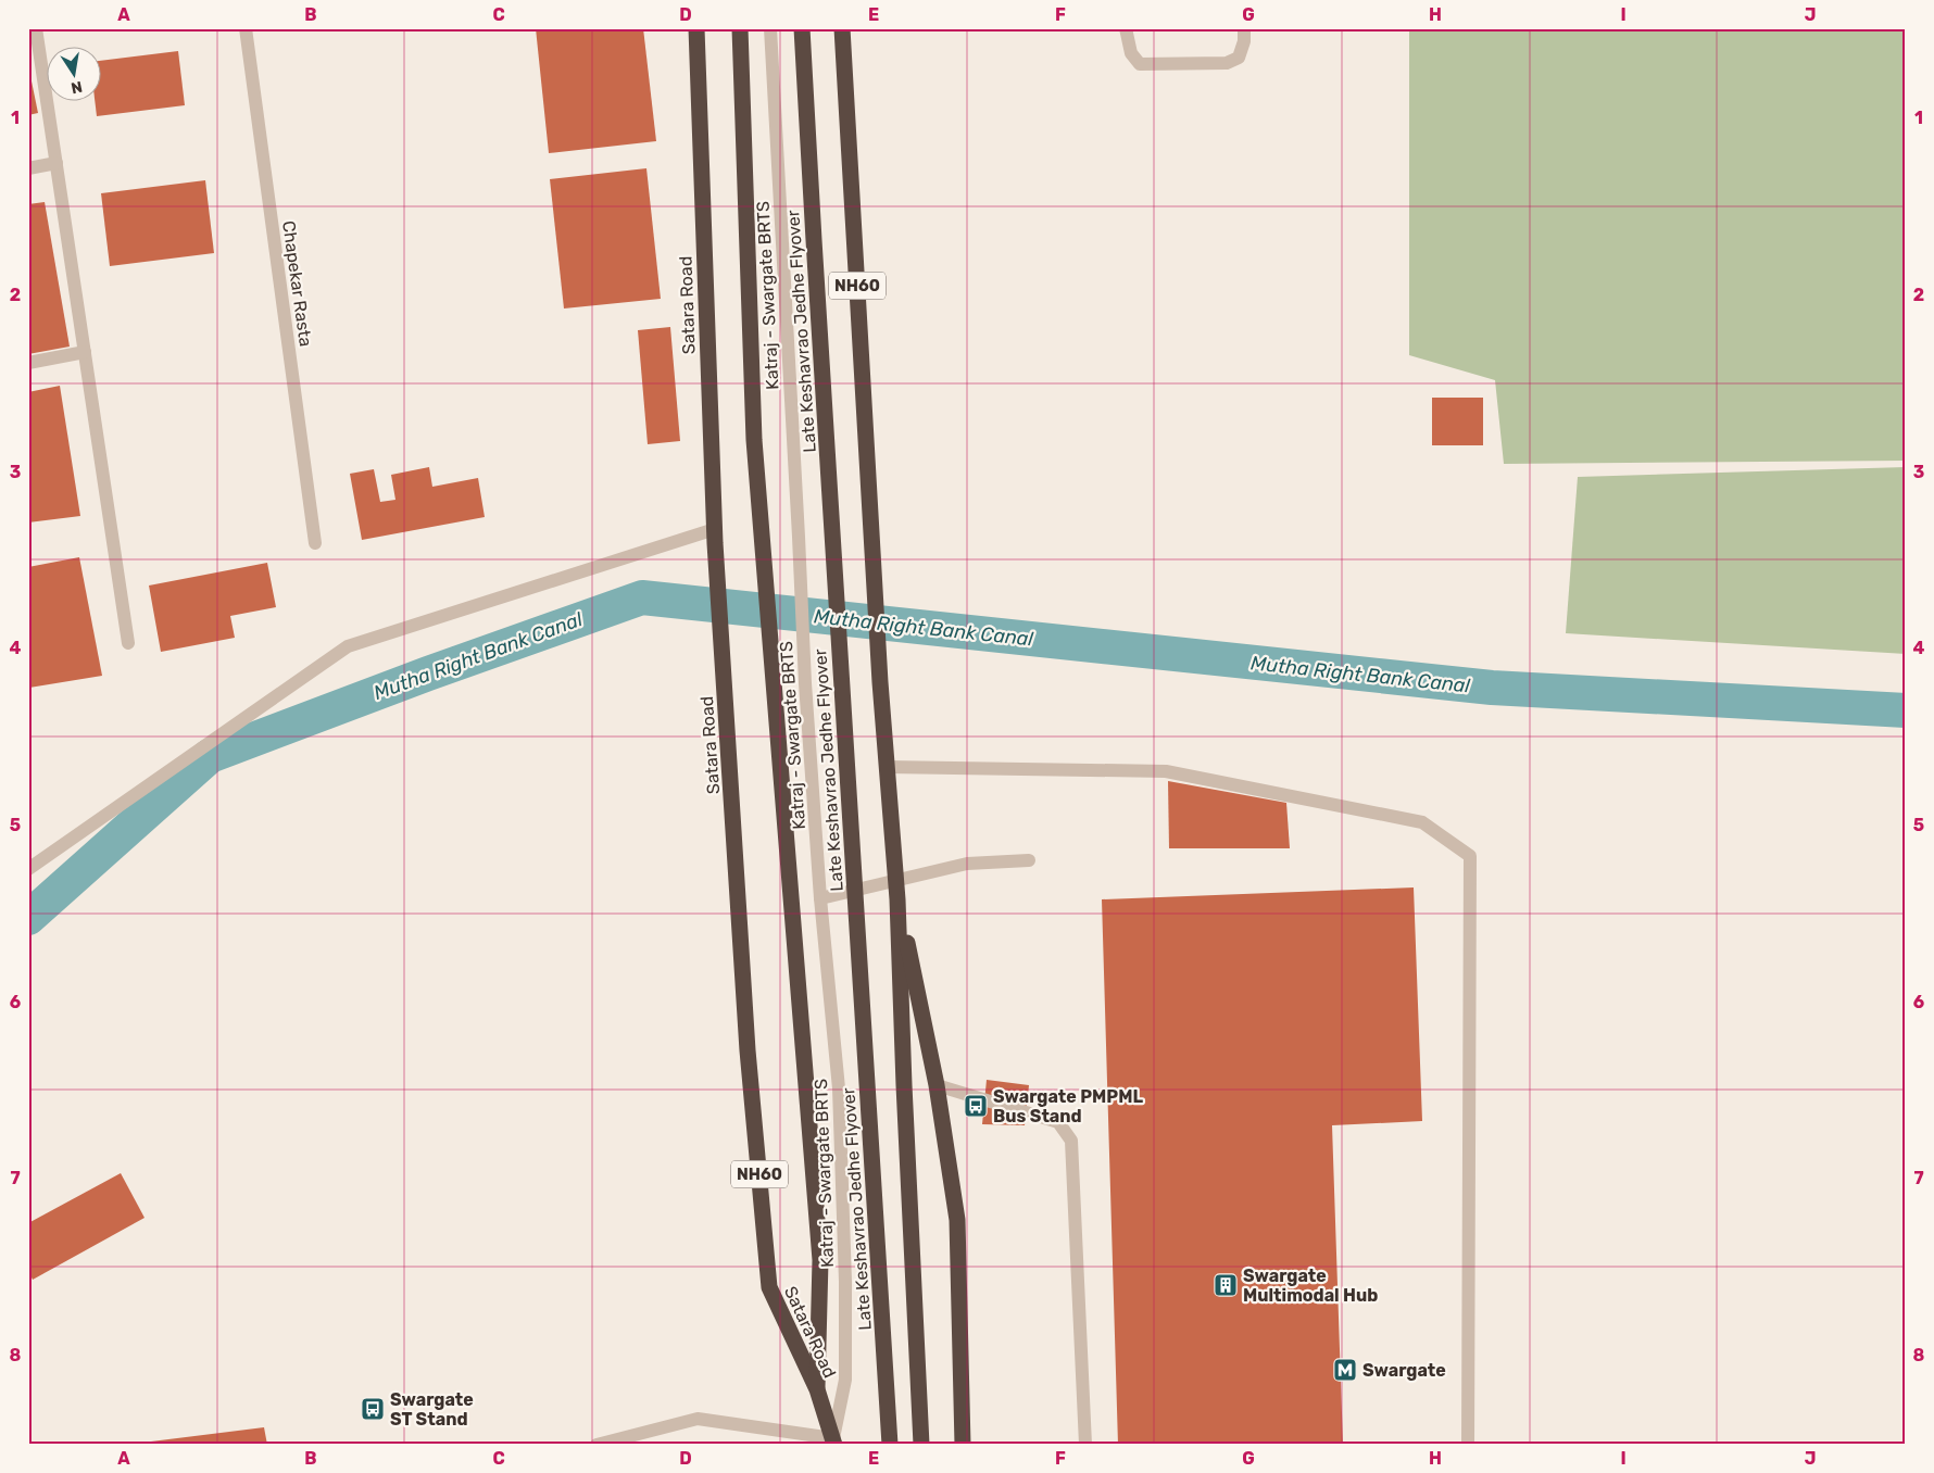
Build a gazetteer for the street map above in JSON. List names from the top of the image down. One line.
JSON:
{"streets":{"highway":["NH60","Satara Road","Late Keshavrao Jedhe Flyover"],"street":["Chapekar Rasta","Katraj - Swargate BRTS"]},"crossings":[["Katraj - Swargate BRTS","Satara Road"]],"water":["Mutha Right Bank Canal"],"places":{"bus stop":["Swargate PMPML Bus Stand","Swargate ST Stand"],"building":["Swargate Multimodal Hub"],"metro station":["Swargate"]},"north":"bottom","grid":{"columns":["A","B","C","D","E","F","G","H","I","J"],"rows":["1","2","3","4","5","6","7","8"]}}
